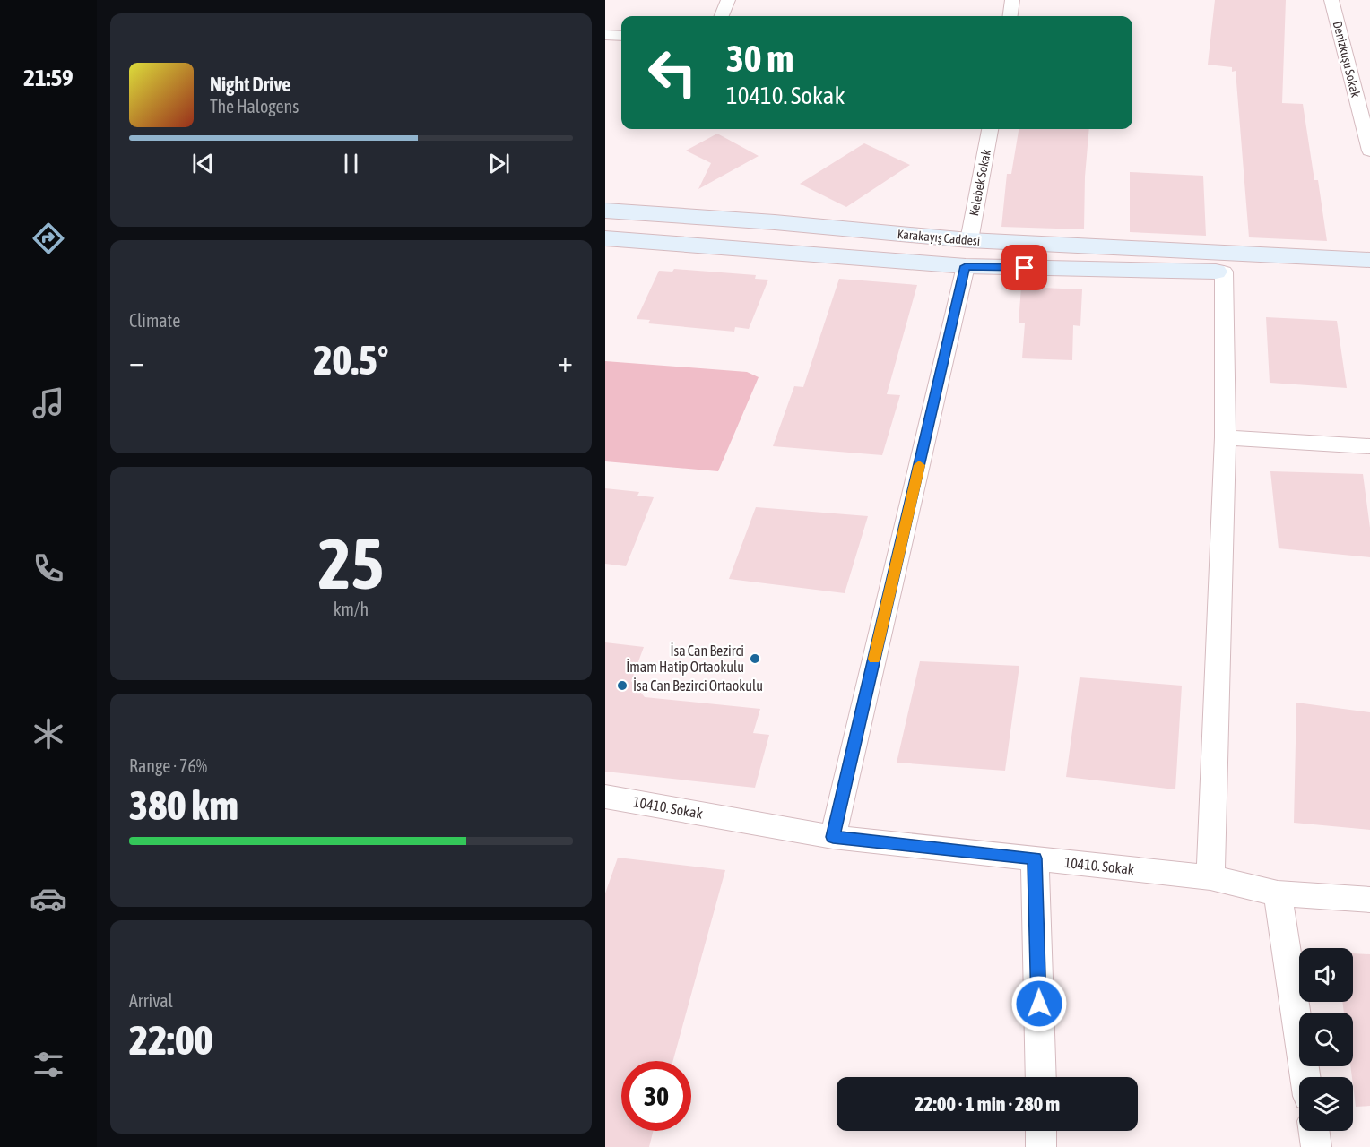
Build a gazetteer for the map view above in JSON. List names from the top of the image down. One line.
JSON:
{"streets":{"main road":["Karakayış Caddesi"],"street":["Denizkuşu Sokak","Kelebek Sokak","10410. Sokak"]},"crossings":[["Kelebek Sokak","Karakayış Caddesi"]],"places":["İsa Can Bezirci İmam Hatip Ortaokulu","İsa Can Bezirci Ortaokulu"],"page":{"tabs":"21:59","turn":["30 m","10410. Sokak"],"song":["Night Drive","The Halogens"],"tile":["Climate",["25","km/h"],["Range · 76%","380 km"],["Arrival","22:00"]],"heat":["−","20.5°","+"],"limit":"30","trip":"22:00 · 1 min · 280 m"}}
